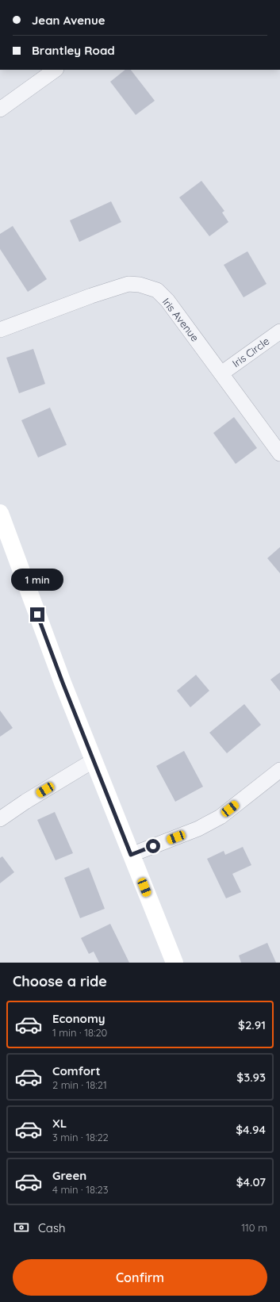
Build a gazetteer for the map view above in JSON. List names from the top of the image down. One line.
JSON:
{"streets":{"street":["Iris Avenue","Iris Circle"]},"crossings":[["Iris Avenue","Iris Circle"]],"page":{"banner":["Jean Avenue","Brantley Road"],"bubble":"1 min","heading":"Choose a ride","list":[{"name":"Economy","note":"1 min · 18:20","value":"$2.91"},{"name":"Comfort","note":"2 min · 18:21","value":"$3.93"},{"name":"XL","note":"3 min · 18:22","value":"$4.94"},{"name":"Green","note":"4 min · 18:23","value":"$4.07"}],"pay":["Cash","110 m"],"buttons":"Confirm"}}
